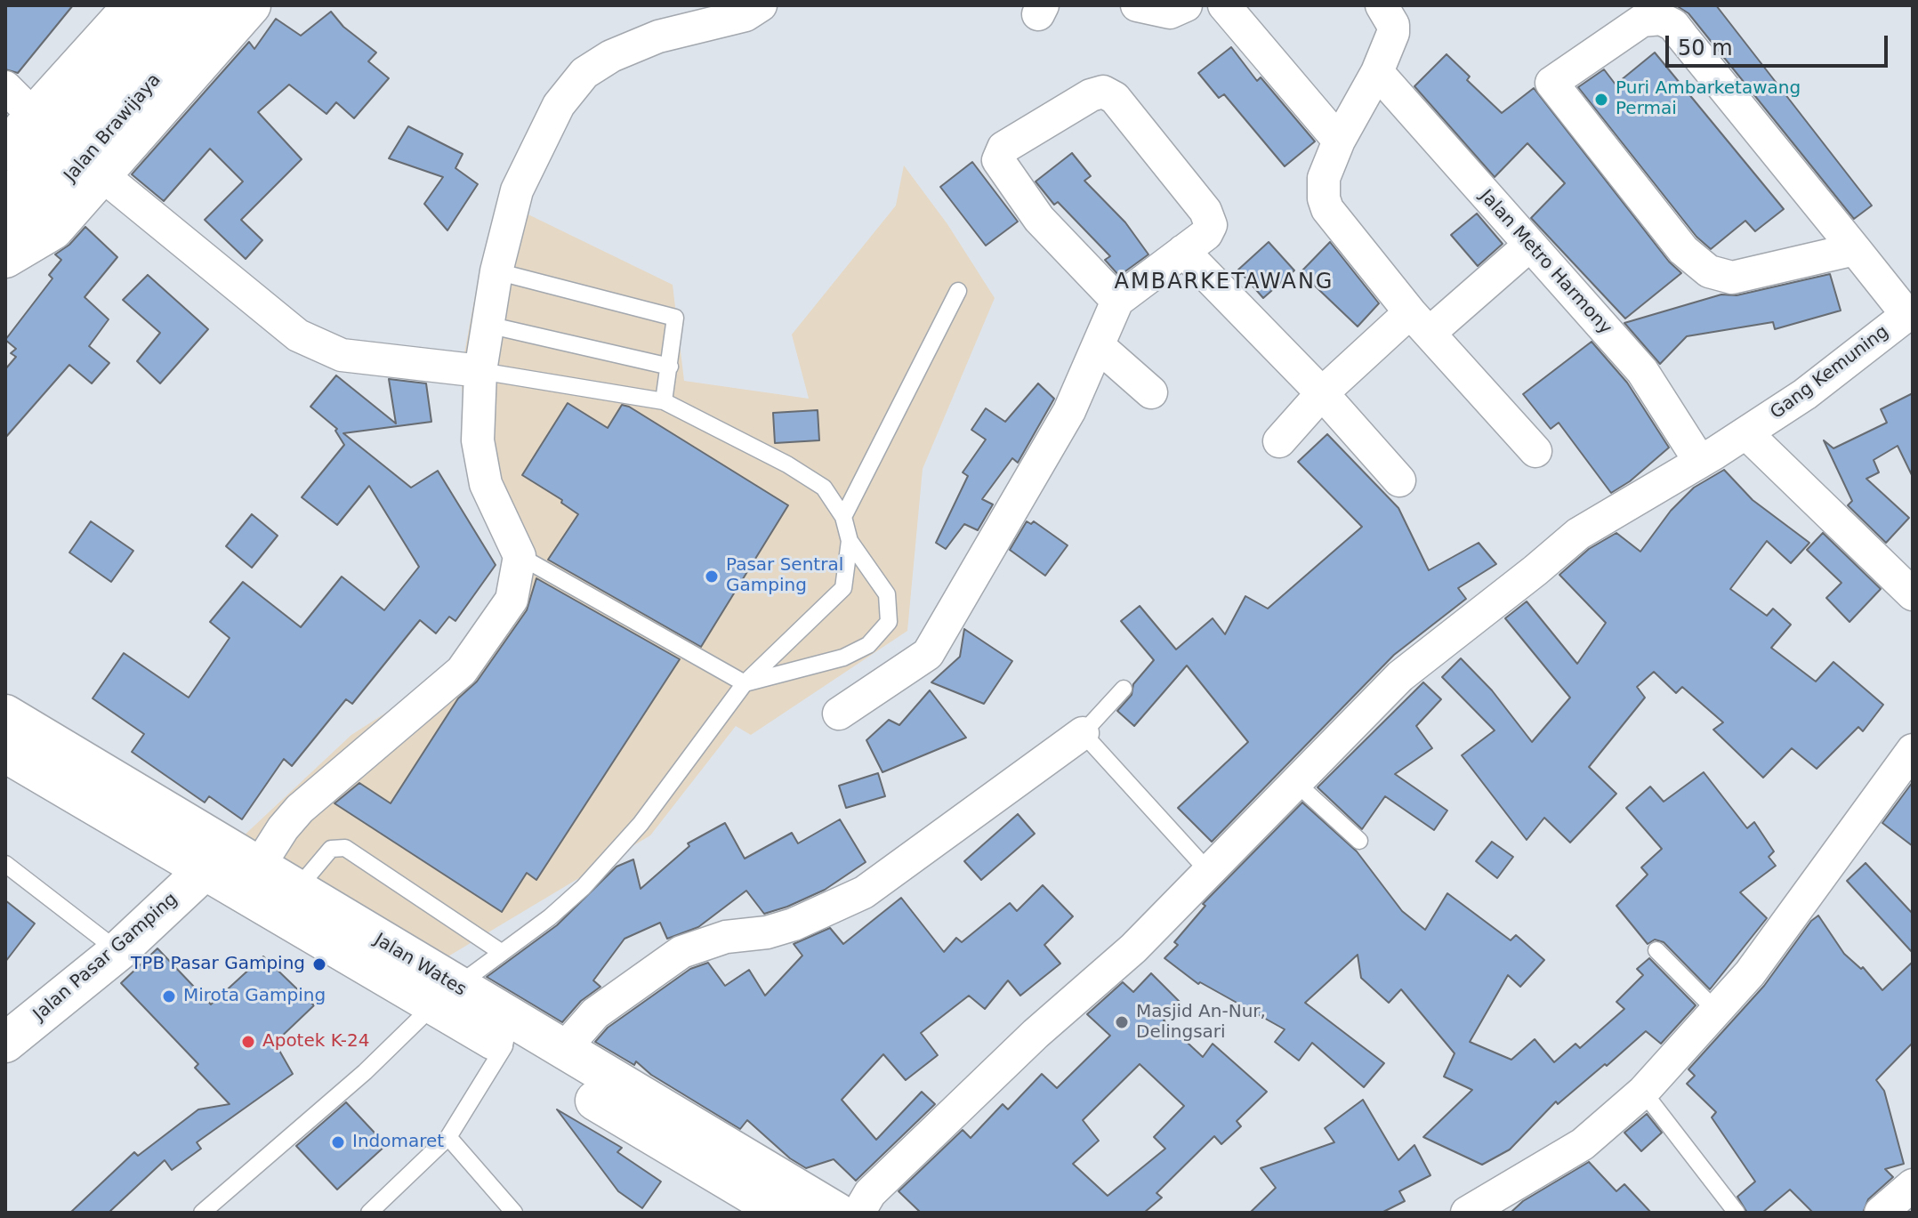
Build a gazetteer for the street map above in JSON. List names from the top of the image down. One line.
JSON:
{"streets":{"main road":["Jalan Brawijaya","Jalan Pasar Gamping","Jalan Wates"],"street":["Jalan Metro Harmony","Gang Kemuning"]},"crossings":[["Jalan Metro Harmony","Gang Kemuning"],["Jalan Pasar Gamping","Jalan Wates"]],"districts":["AMBARKETAWANG"],"places":["Puri Ambarketawang Permai","Pasar Sentral Gamping","TPB Pasar Gamping","Mirota Gamping","Masjid An-Nur, Delingsari","Apotek K-24","Indomaret"],"scale_bar":"50 m"}
